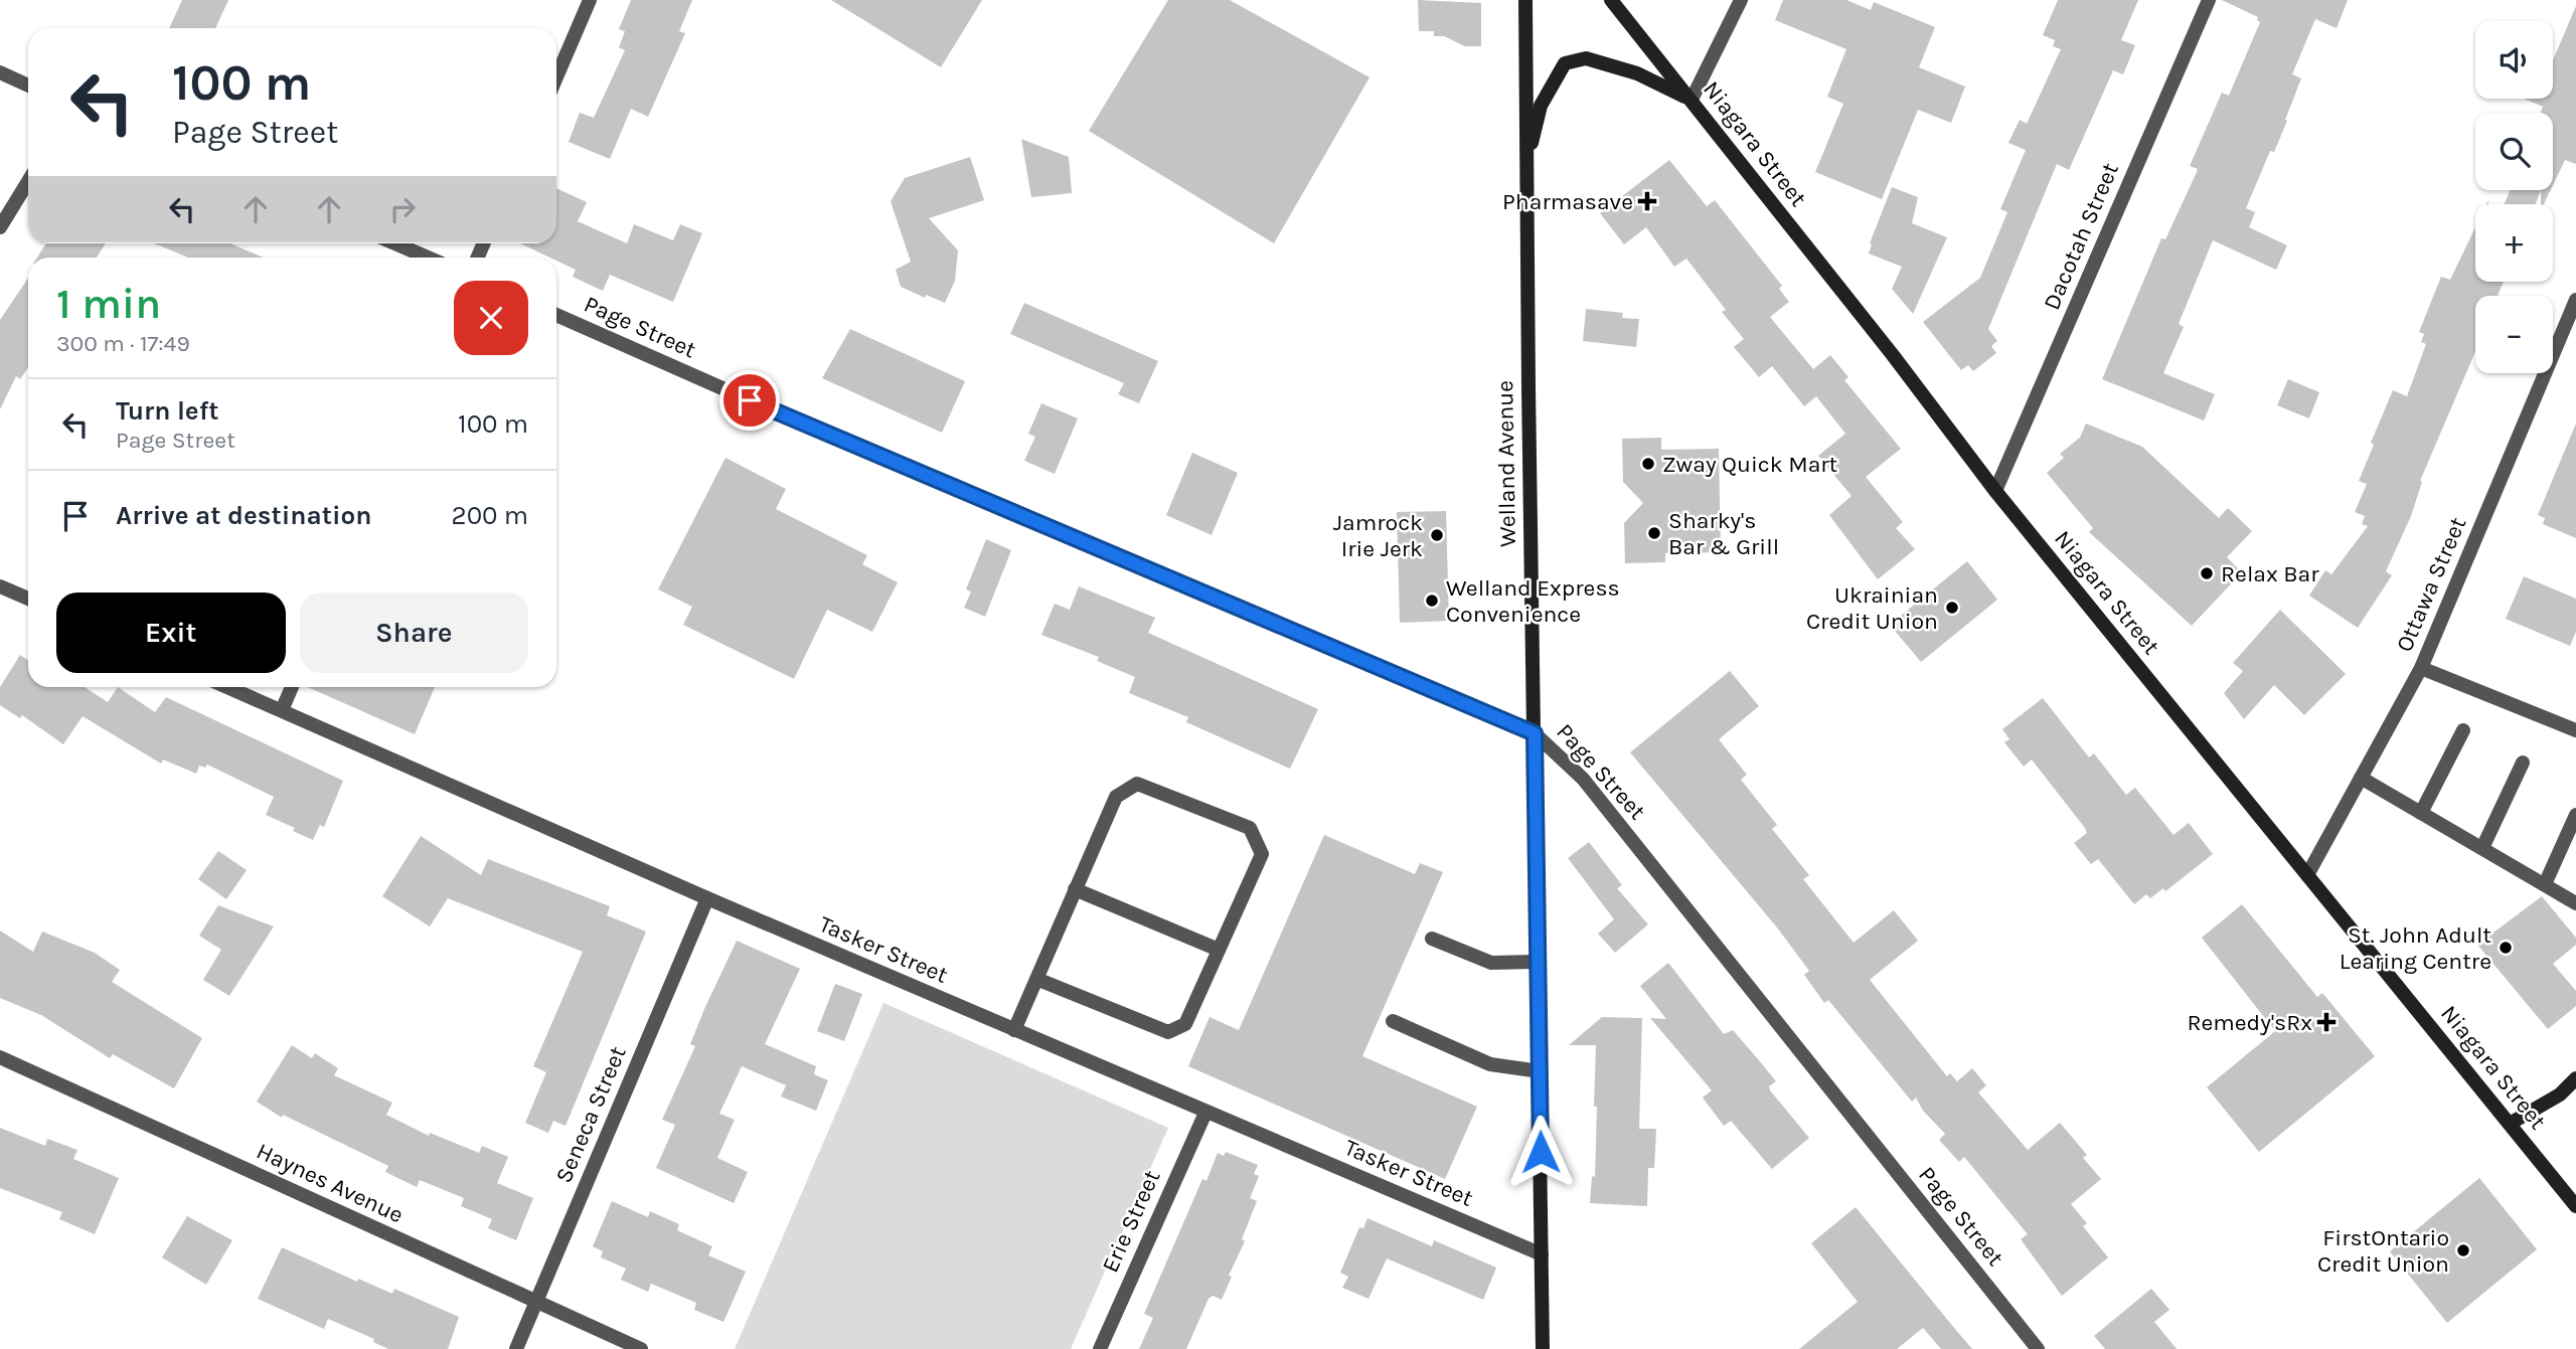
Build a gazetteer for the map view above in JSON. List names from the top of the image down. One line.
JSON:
{"streets":{"main road":["Niagara Street","Welland Avenue"],"street":["Dacotah Street","Page Street","Ottawa Street","Tasker Street","Seneca Street","Haynes Avenue","Erie Street"]},"crossings":[["Niagara Street","Dacotah Street"],["Niagara Street","Ottawa Street"],["Page Street","Welland Avenue"],["Welland Avenue","Tasker Street"],["Tasker Street","Seneca Street"],["Tasker Street","Erie Street"],["Seneca Street","Haynes Avenue"]],"places":{"health":["Pharmasave","Remedy'sRx"],"other":["Zway Quick Mart","Sharky's Bar & Grill","Jamrock Irie Jerk","Relax Bar","Welland Express Convenience","Ukrainian Credit Union","St. John Adult Learing Centre","FirstOntario Credit Union"]},"page":{"map_buttons":["+","−"],"turn":["100 m","Page Street"],"heading":["1 min","300 m · 17:49"],"list":[{"name":"Turn left","note":"Page Street","value":"100 m"},{"name":"Arrive at destination","value":"200 m"}],"buttons":["Exit","Share"]}}
